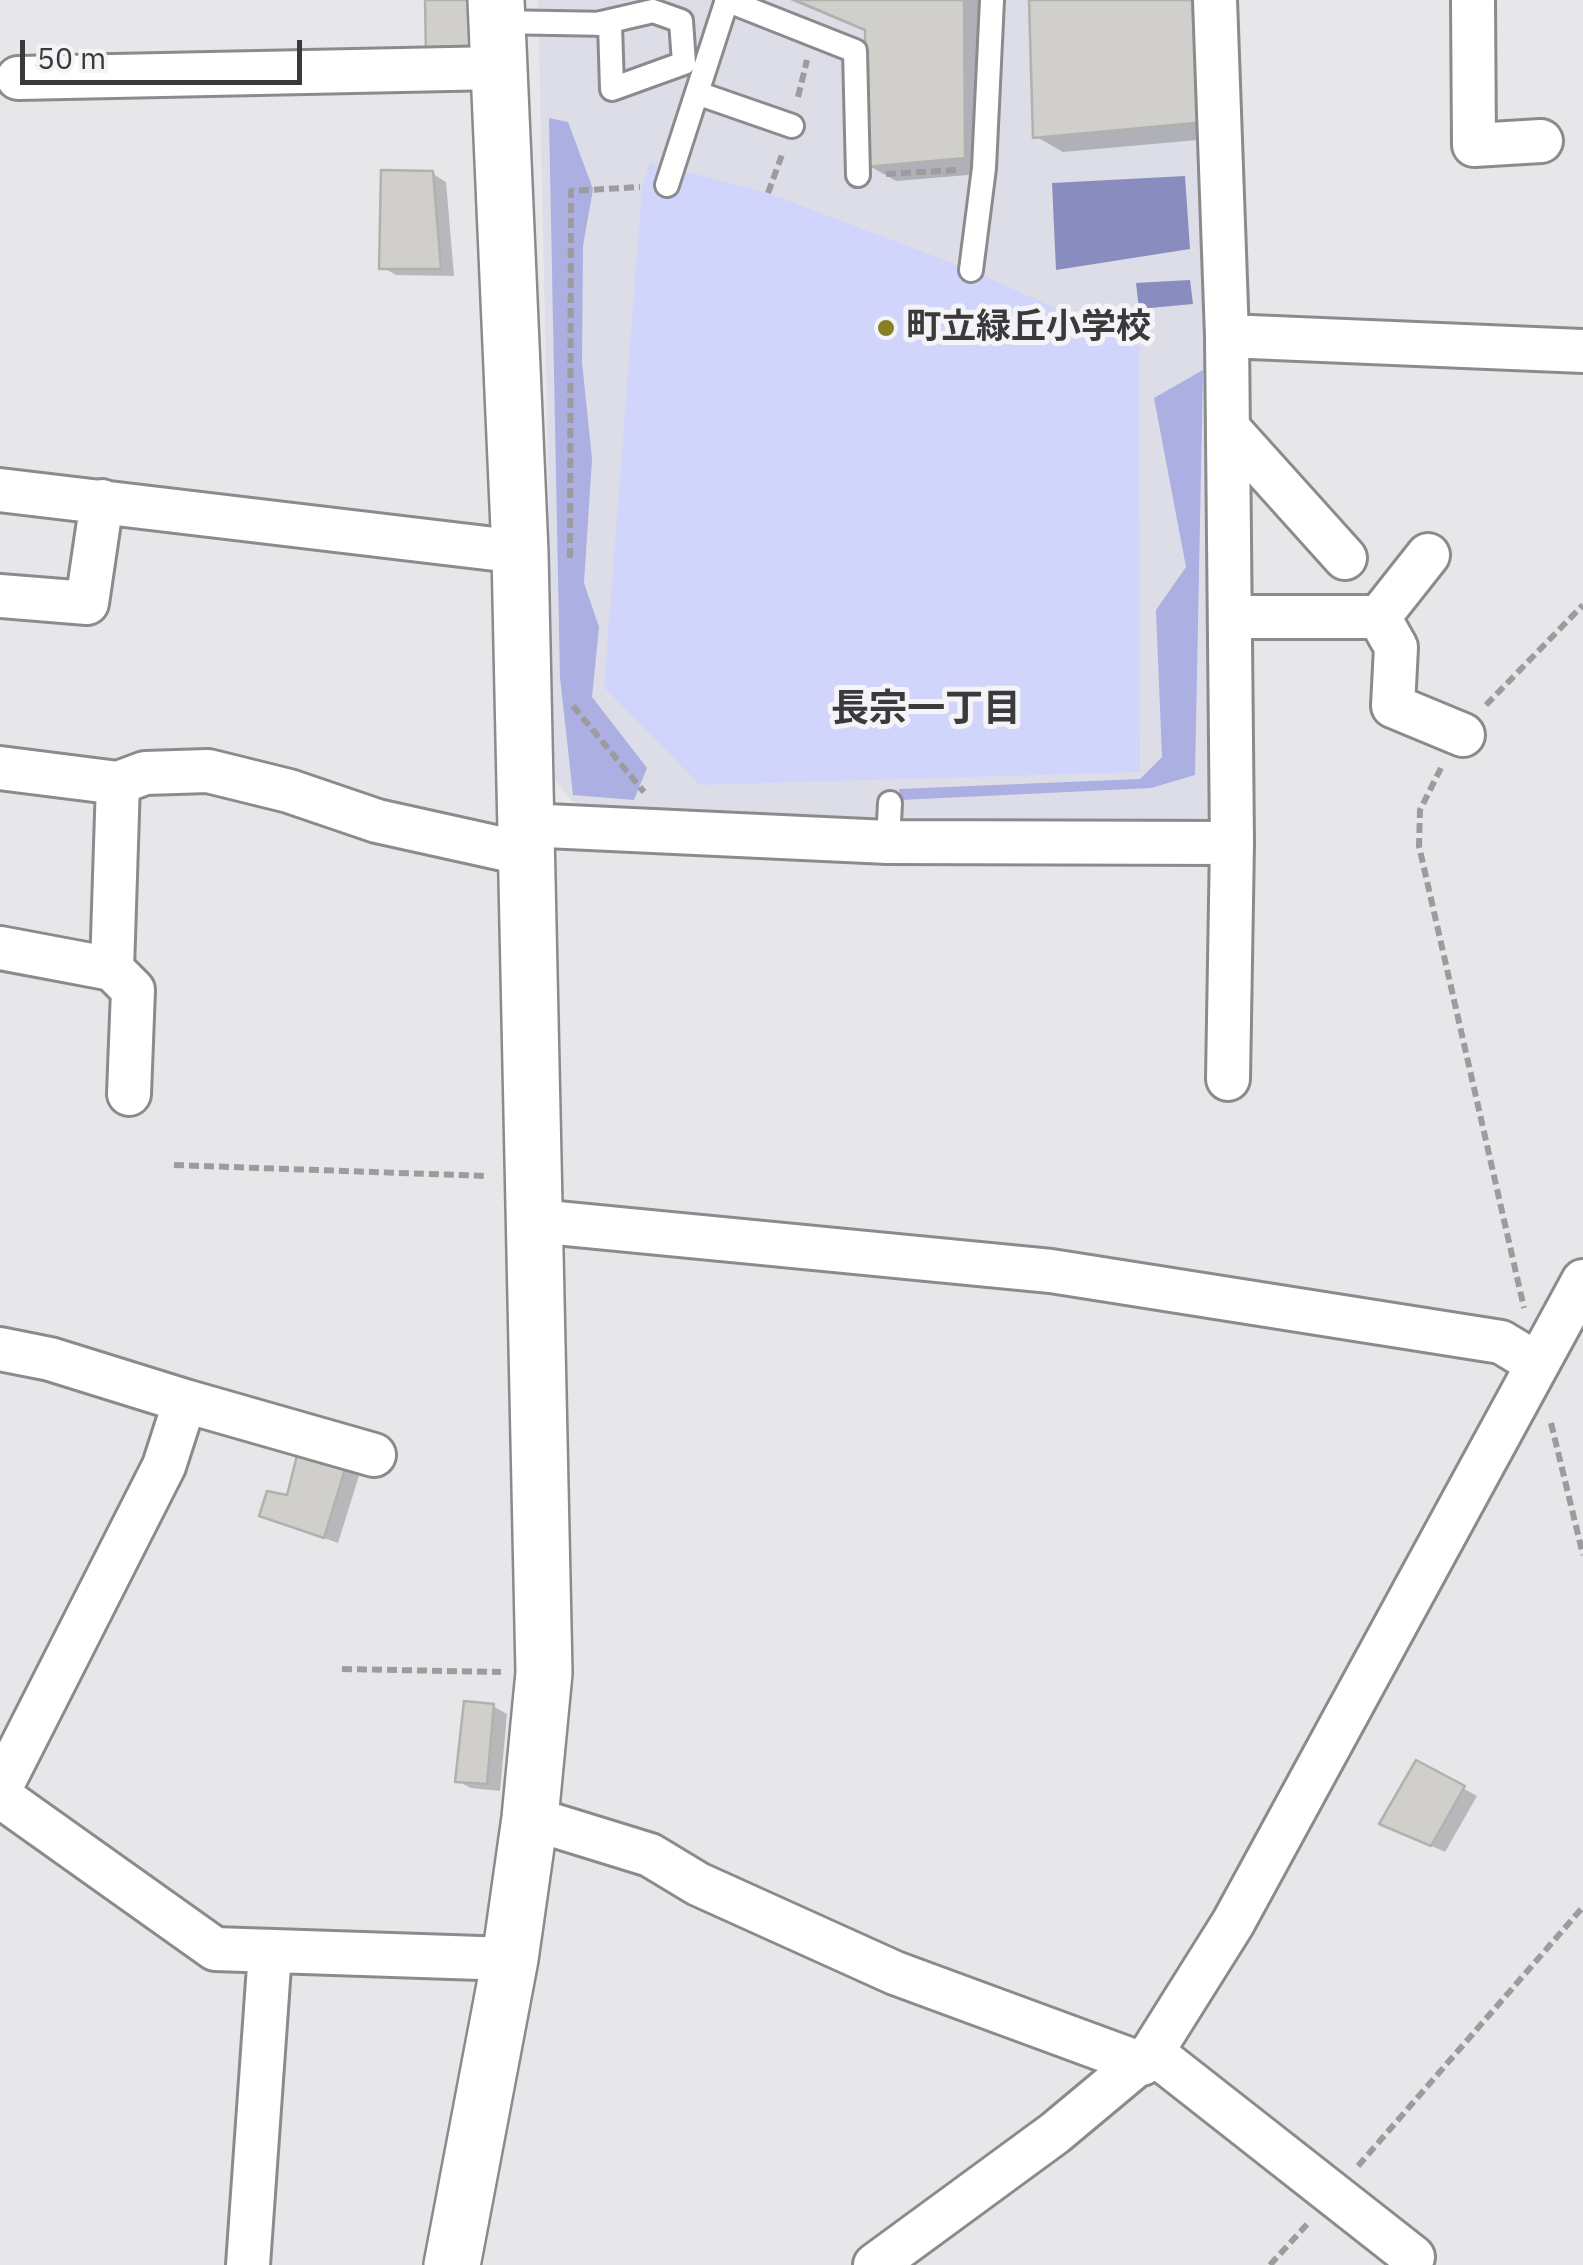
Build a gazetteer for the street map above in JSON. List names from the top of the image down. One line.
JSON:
{"districts":["長宗一丁目"],"places":["町立緑丘小学校"],"scale_bar":"50 m"}
